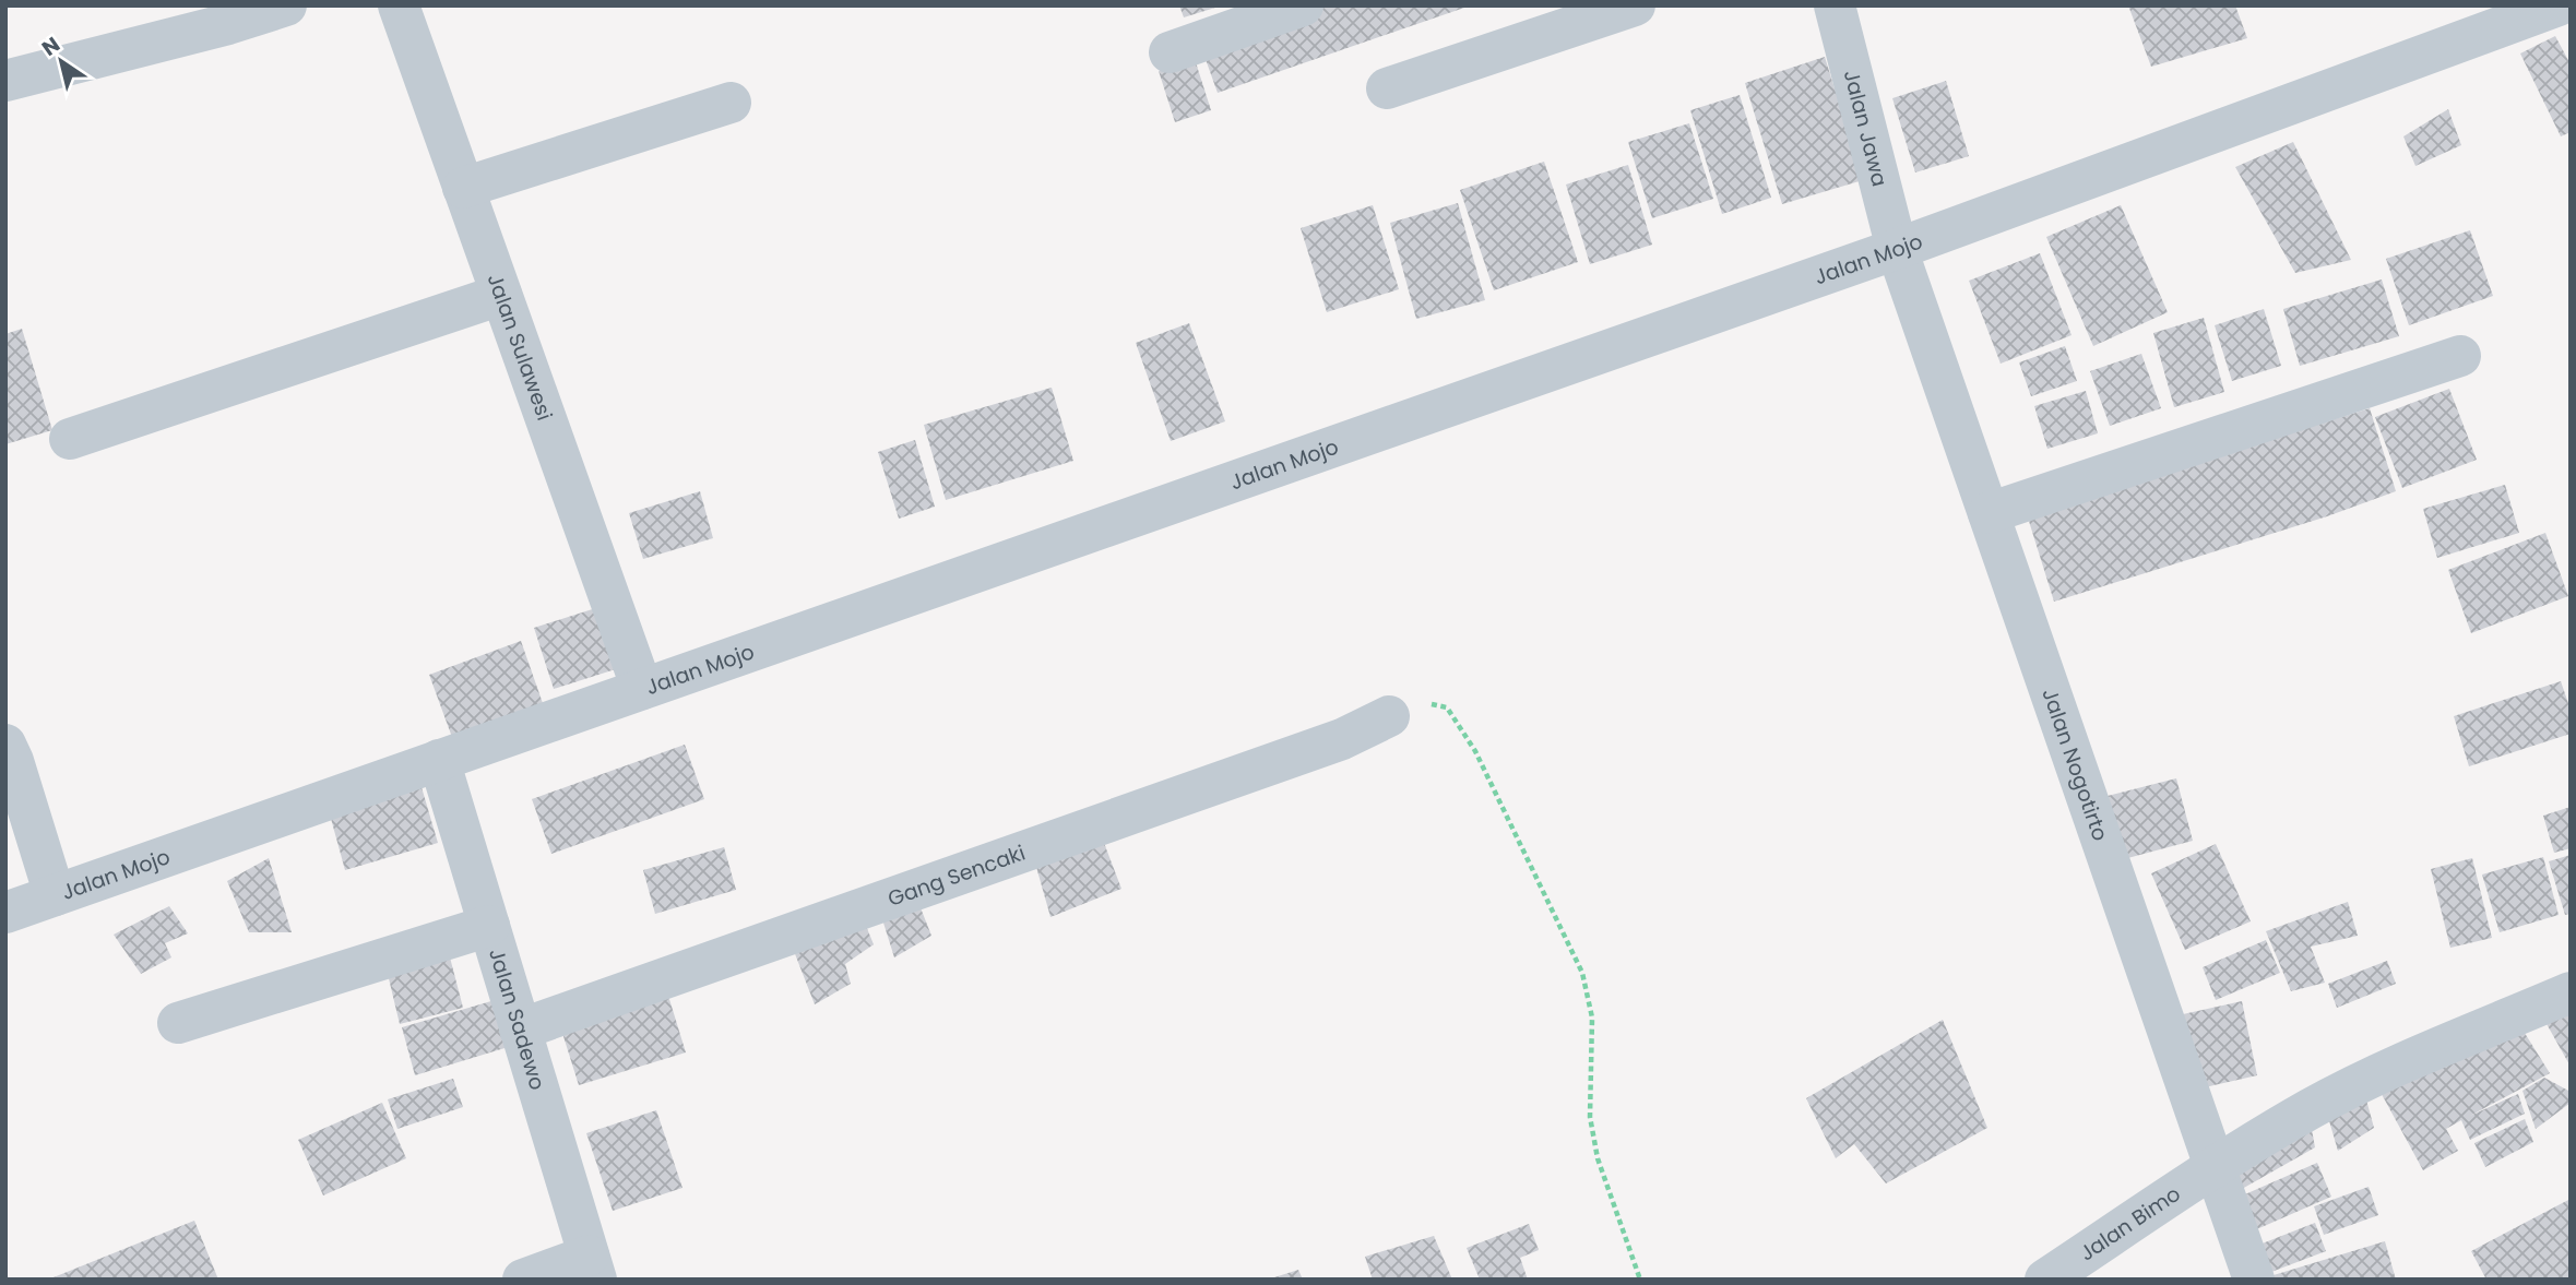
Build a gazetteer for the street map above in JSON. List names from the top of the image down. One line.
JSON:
{"streets":{"street":["Jalan Jawa","Jalan Mojo","Jalan Sulawesi","Jalan Nogotirto","Gang Sencaki","Jalan Sadewo","Jalan Bimo"]},"crossings":[["Jalan Jawa","Jalan Mojo"],["Jalan Jawa","Jalan Nogotirto"],["Jalan Mojo","Jalan Sulawesi"],["Jalan Mojo","Jalan Nogotirto"],["Jalan Mojo","Jalan Sadewo"],["Jalan Nogotirto","Jalan Bimo"],["Gang Sencaki","Jalan Sadewo"]],"north":"top left"}
